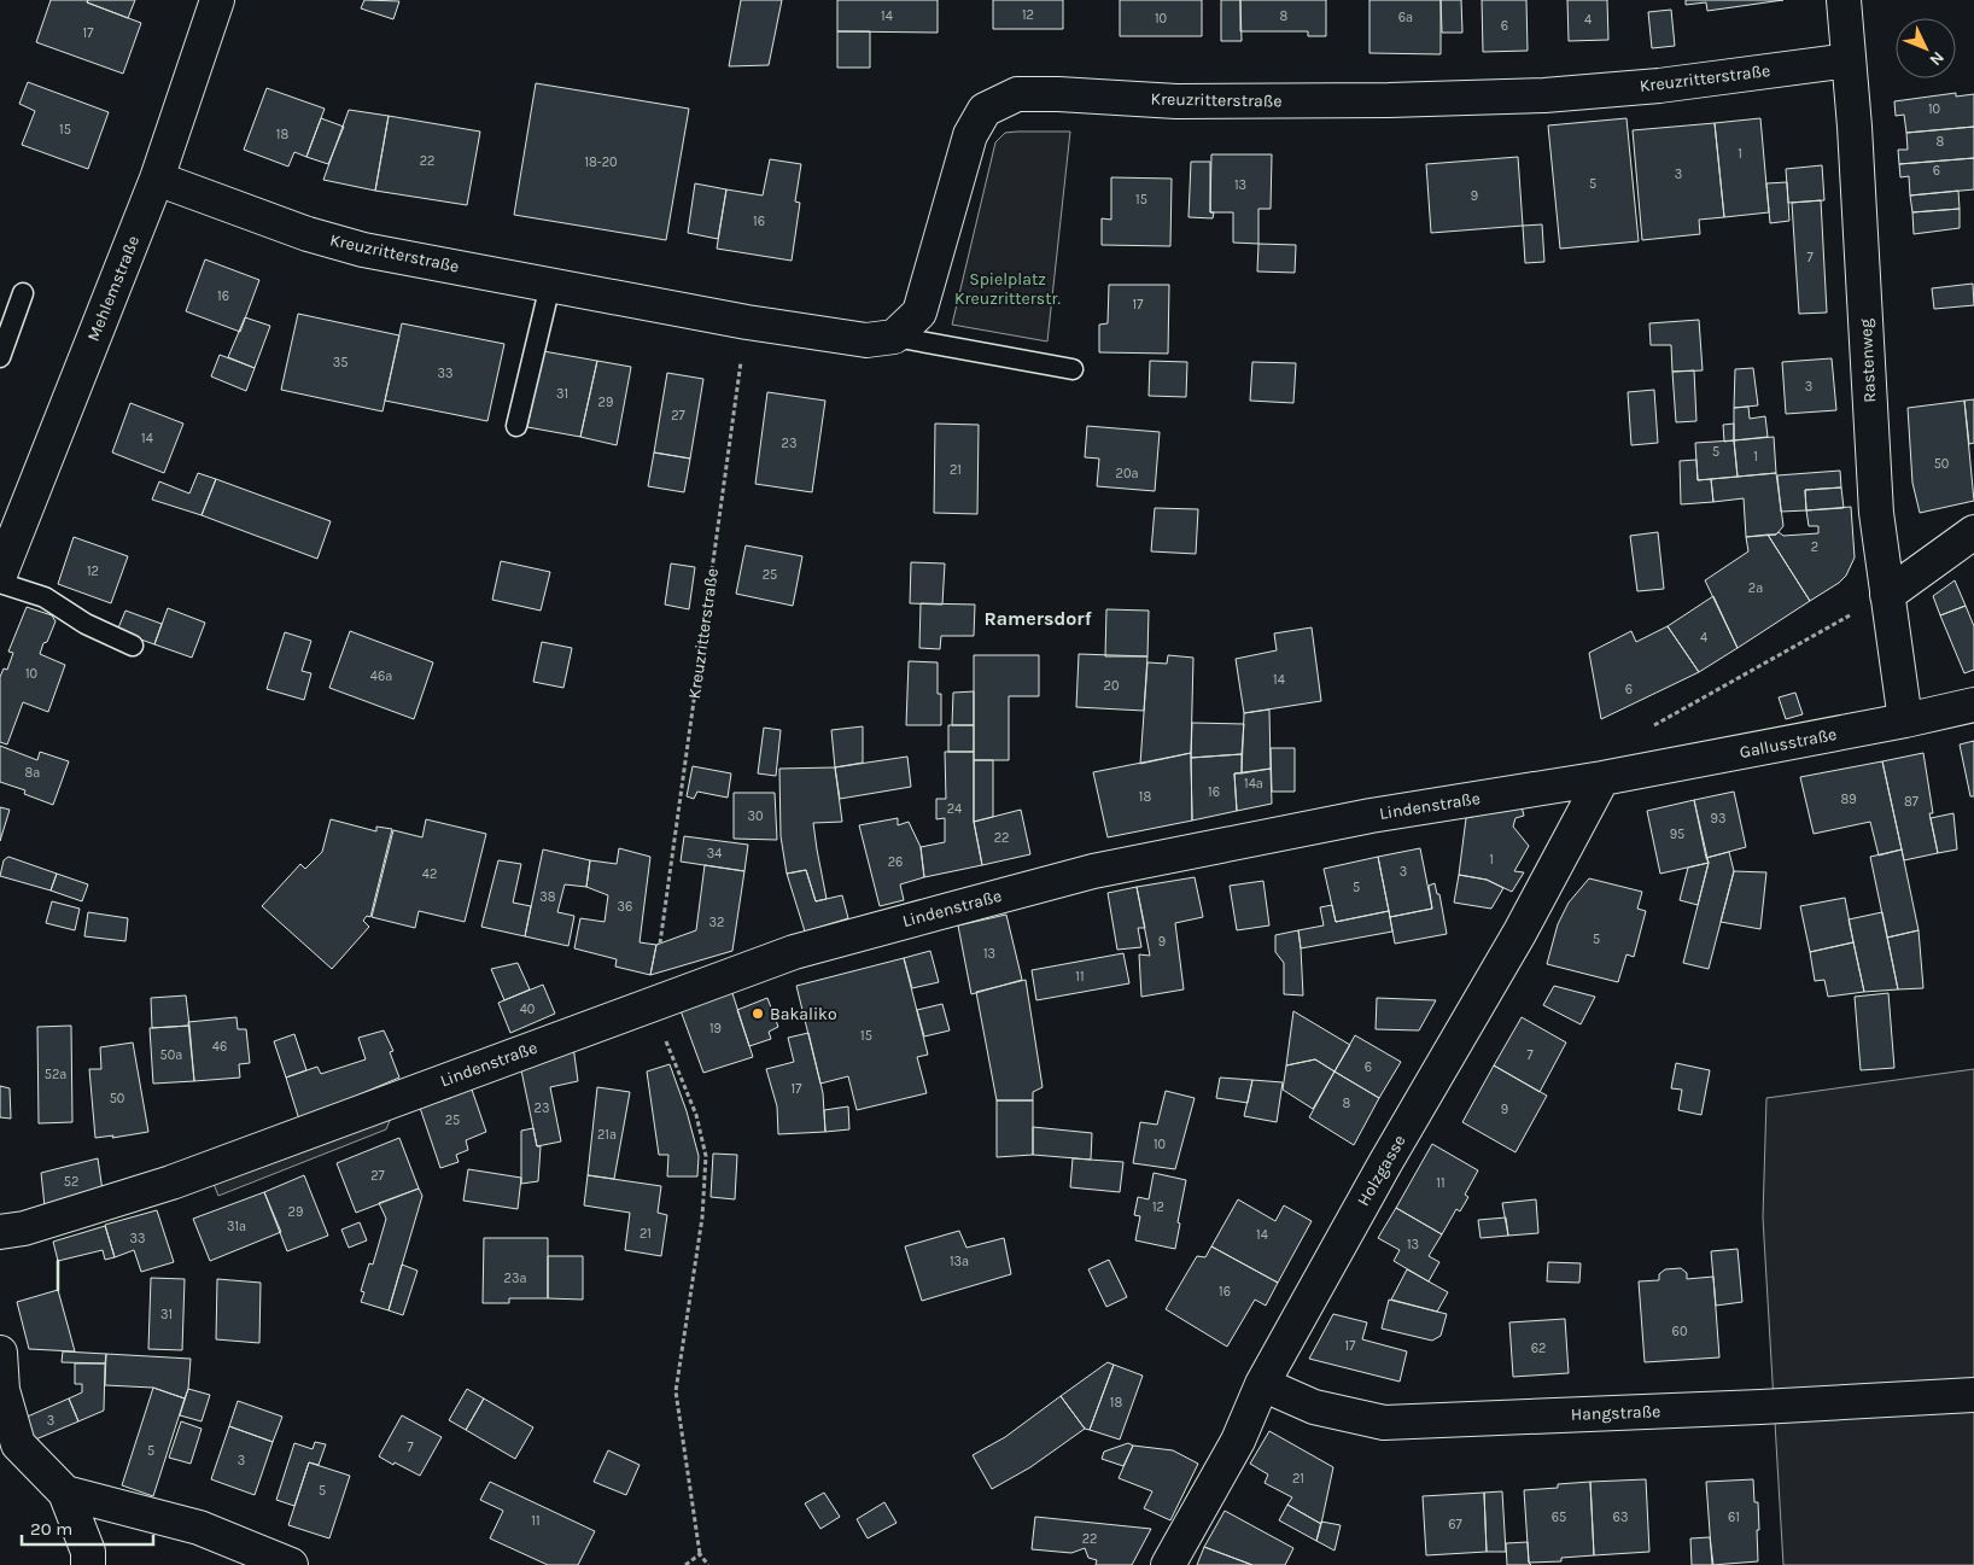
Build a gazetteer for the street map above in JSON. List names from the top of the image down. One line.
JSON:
{"streets":{"street":["Kreuzritterstraße","Mehlemstraße","Rastenweg","Gallusstraße","Lindenstraße","Holzgasse","Hangstraße"]},"crossings":[["Kreuzritterstraße","Mehlemstraße"],["Kreuzritterstraße","Rastenweg"],["Rastenweg","Gallusstraße"],["Gallusstraße","Lindenstraße"],["Gallusstraße","Holzgasse"],["Lindenstraße","Holzgasse"],["Holzgasse","Hangstraße"]],"districts":["Ramersdorf"],"parks":["Spielplatz Kreuzritterstr."],"places":["Bakaliko"],"house_numbers":["12","14","8","6a","10","4","6","17","10","15","18","8","1","22","18-20","6","3","5","13","9","15","16","7","16","17","35","33","3","31","29","27","14","23","5","1","50","21","20a","2","12","25","2a","4","10","46a","14","20","6","8a","14a","16","18","89","87","24","30","93","95","22","34","1","26","3","42","5","38","36","32","5","9","13","11","40","19","15","46","50a","7","6","52a","17","50","8","23","9","25","21a","10","27","52","11","12","29","31a","21","14","33","13","13a","23a","16","31","60","17","62","18","3","7","5","3","21","5","65","63","61","11","67","22"],"scale_bar":"20 m","north":"bottom right"}
